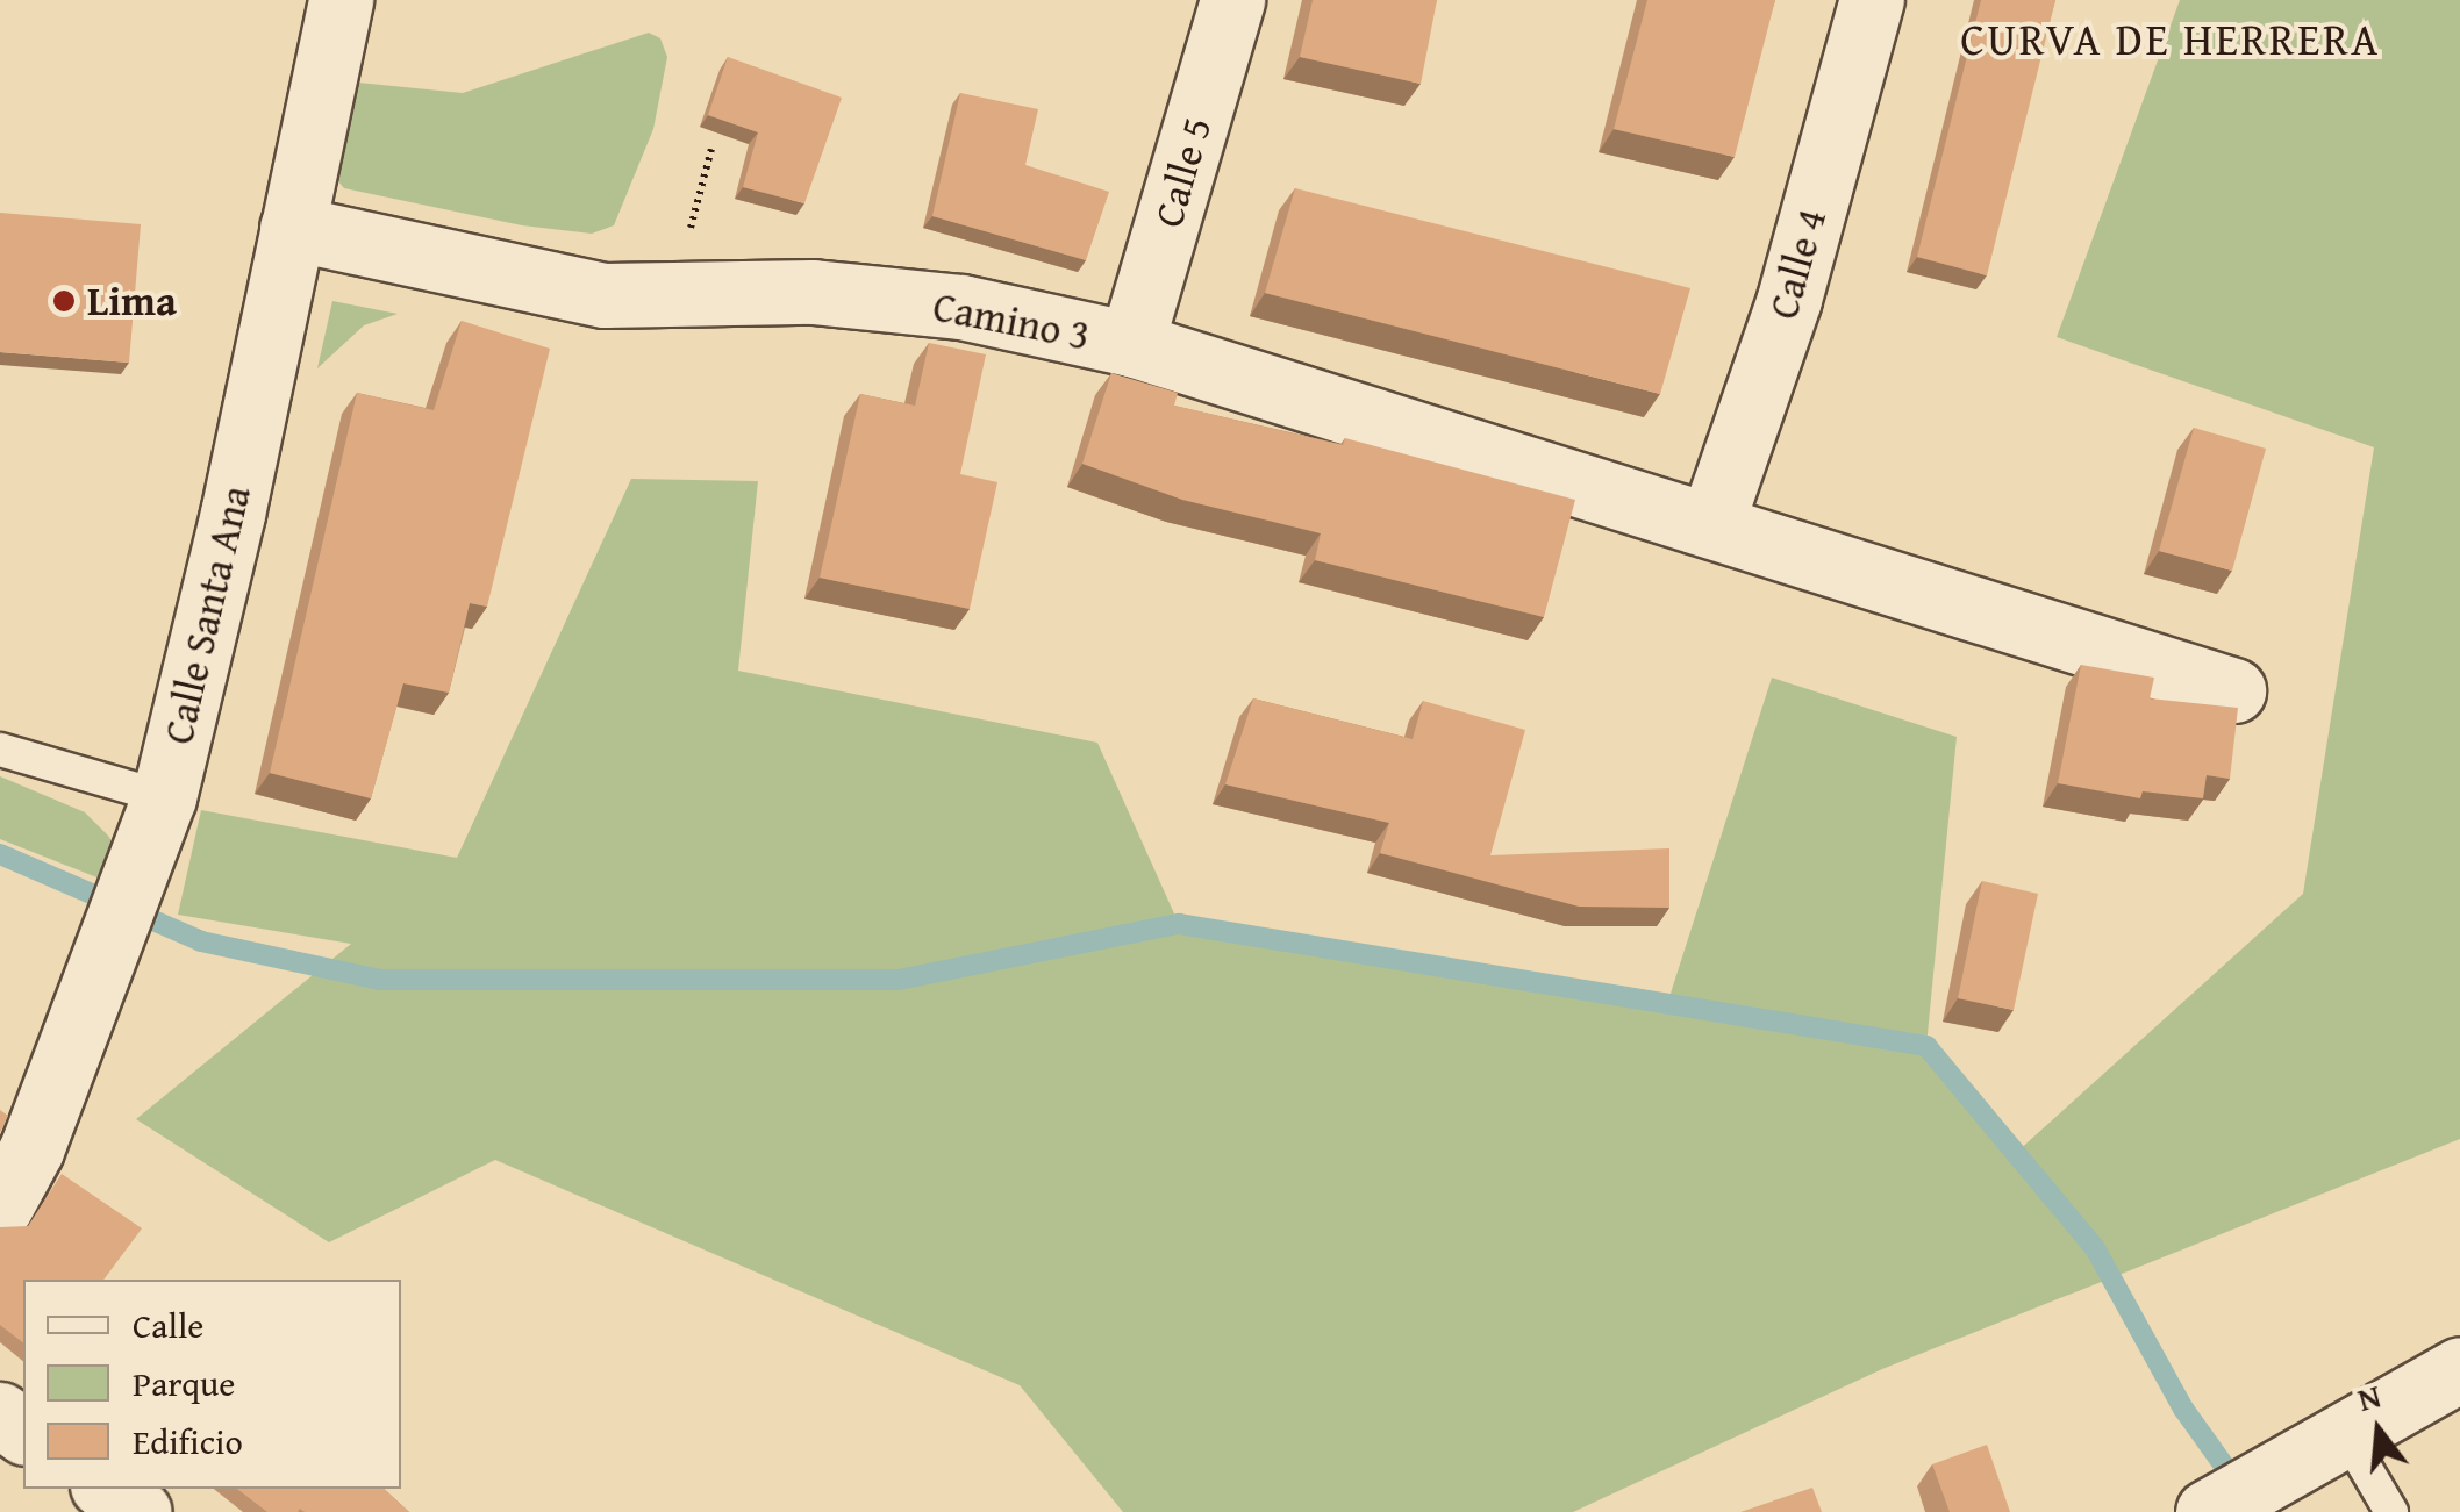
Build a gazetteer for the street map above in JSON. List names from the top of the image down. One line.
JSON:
{"streets":{"street":["Calle 5","Calle 4","Camino 3","Calle Santa Ana"]},"crossings":[["Calle 5","Camino 3"],["Calle 4","Camino 3"],["Camino 3","Calle Santa Ana"]],"districts":["CURVA DE HERRERA"],"places":["Lima"],"legend":["Calle","Parque","Edificio"],"north":"top"}
